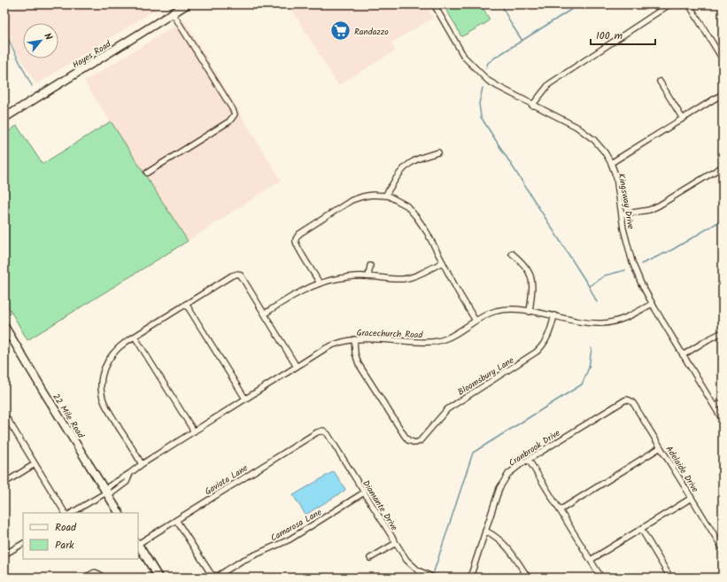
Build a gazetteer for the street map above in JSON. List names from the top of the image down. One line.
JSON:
{"streets":{"street":["Hayes Road","Kingsway Drive","Gracechurch Road","Bloomsbury Lane","22 Mile Road","Cranbrook Drive","Adelaide Drive","Gaviota Lane","Diamante Drive","Camarosa Lane"]},"crossings":[["Kingsway Drive","Gracechurch Road"],["Gracechurch Road","Bloomsbury Lane"],["Gracechurch Road","22 Mile Road"],["Cranbrook Drive","Adelaide Drive"],["Gaviota Lane","Diamante Drive"],["Gaviota Lane","Camarosa Lane"],["Diamante Drive","Camarosa Lane"]],"places":{"supermarket":["Randazzo"]},"legend":["Road","Park"],"scale_bar":"100 m","north":"top right"}
